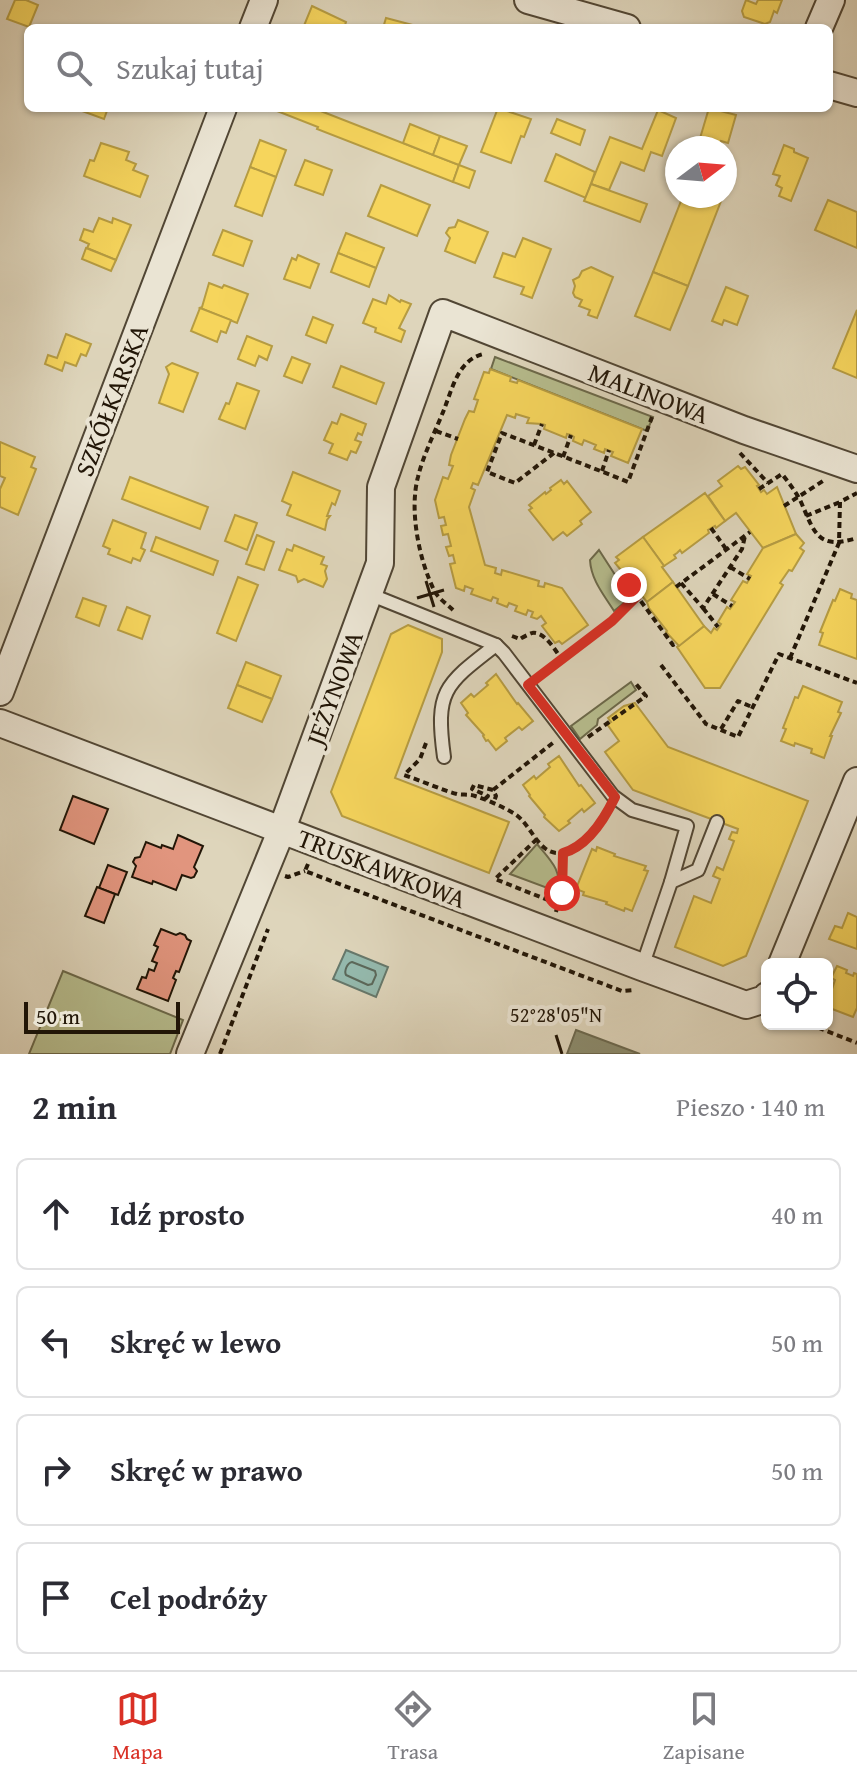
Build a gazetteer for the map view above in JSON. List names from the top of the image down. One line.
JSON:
{"streets":{"street":["MALINOWA","SZKÓŁKARSKA","JEŻYNOWA","TRUSKAWKOWA"]},"crossings":[["MALINOWA","JEŻYNOWA"],["JEŻYNOWA","TRUSKAWKOWA"]],"scale_bar":"50 m","north":"right","page":{"search":"Szukaj tutaj","scale":"50 m","heading":["2 min","Pieszo · 140 m"],"list":[["Idź prosto","40 m"],["Skręć w lewo","50 m"],["Skręć w prawo","50 m"],"Cel podróży"],"nav":["Mapa","Trasa","Zapisane"]},"coordinates":["52°28'05\"N"]}
